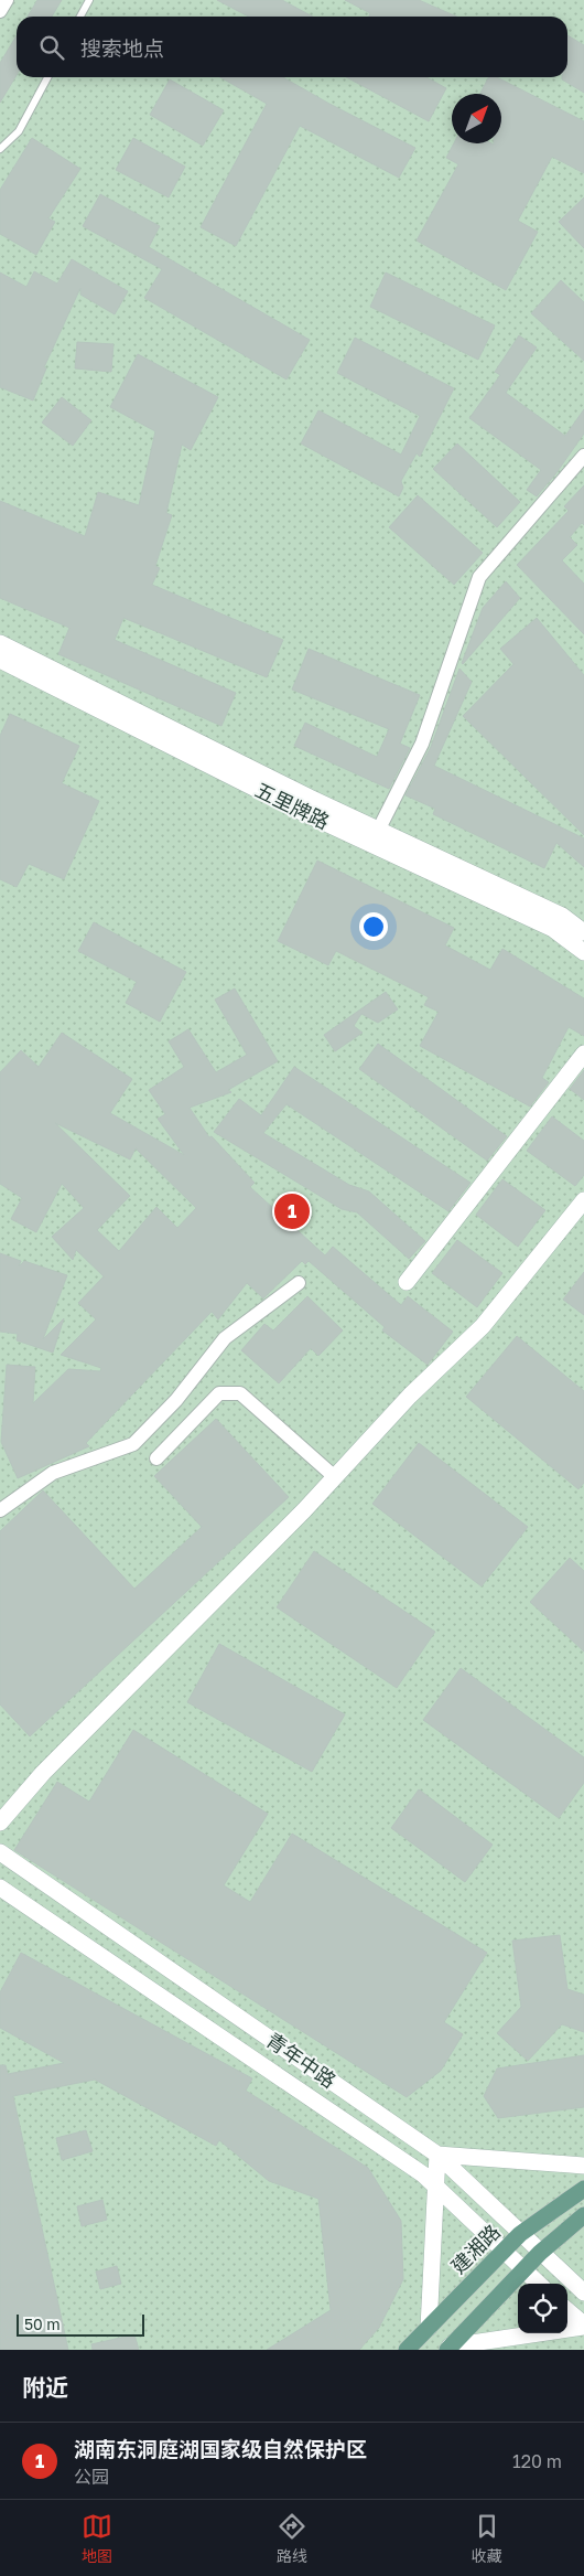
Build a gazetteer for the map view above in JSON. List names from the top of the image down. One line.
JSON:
{"streets":{"main road":["五里牌路","青年中路","建湘路"]},"crossings":[["青年中路","建湘路"]],"scale_bar":"50 m","north":"top right","page":{"search":"搜索地点","pins":"1","scale":"50 m","heading":"附近","list":[{"mark":"1","name":"湖南东洞庭湖国家级自然保护区","note":"公园","value":"120 m"}],"nav":["地图","路线","收藏"]}}
